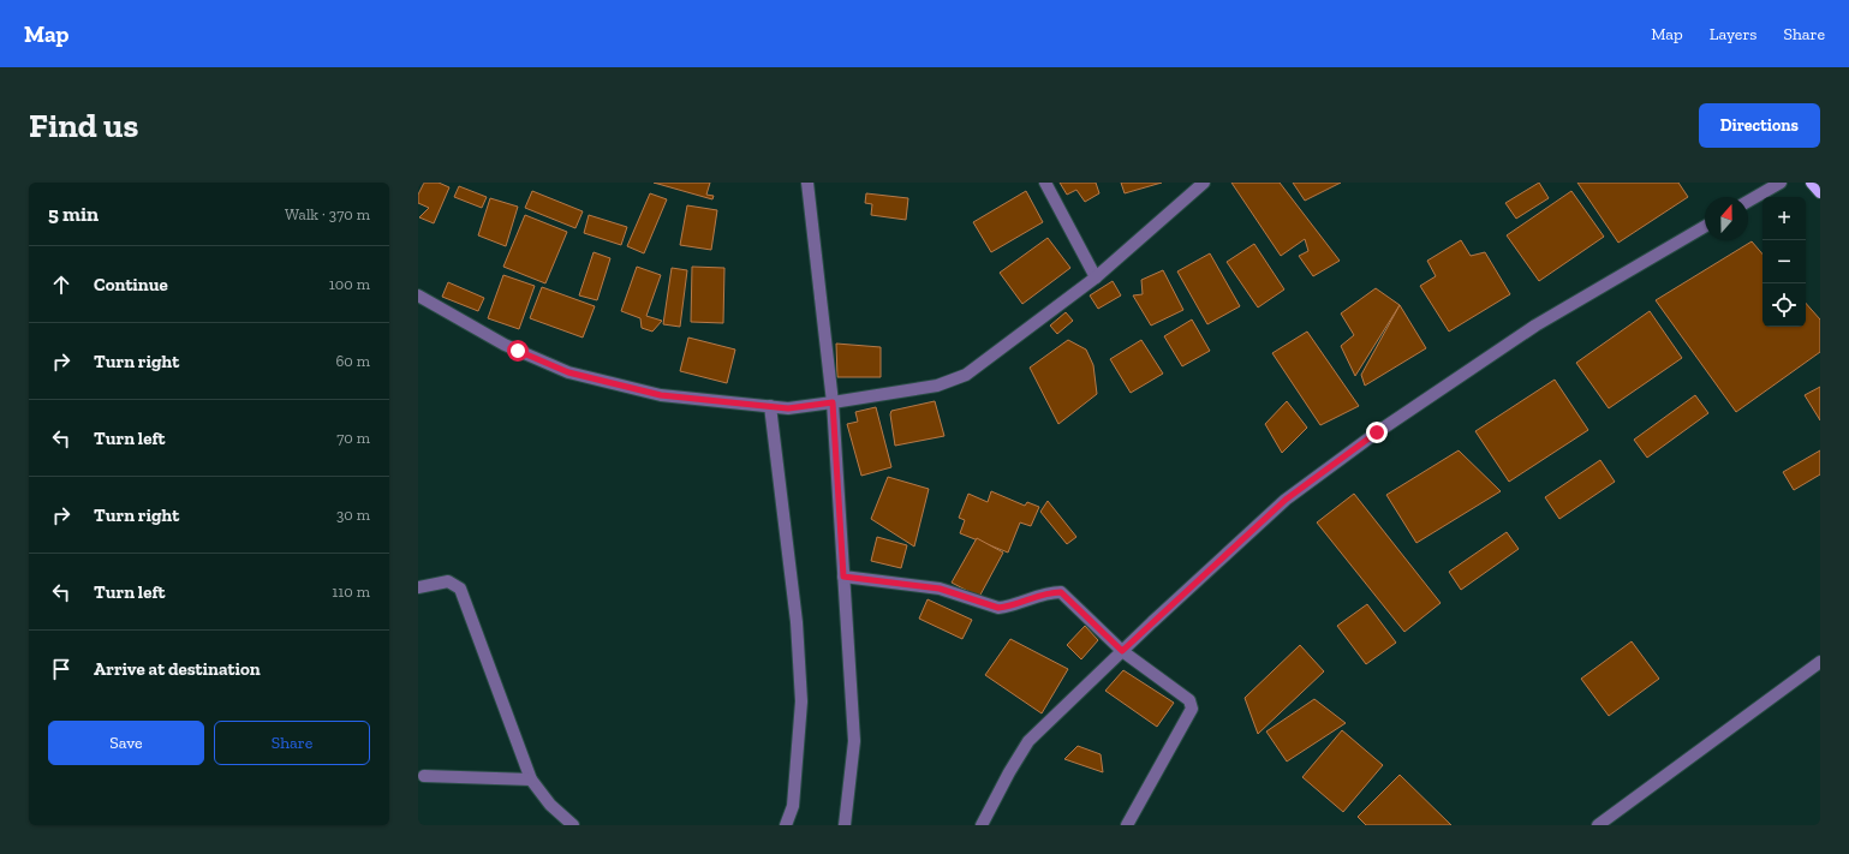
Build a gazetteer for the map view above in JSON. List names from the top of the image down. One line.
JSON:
{"north":"top","page":{"header":"Map","nav":["Map","Layers","Share"],"buttons":["Directions",["Save","Share"]],"title":"Find us","heading":["5 min","Walk · 370 m"],"map_buttons":["+","−"],"list":[["Continue","100 m"],["Turn right","60 m"],["Turn left","70 m"],["Turn right","30 m"],["Turn left","110 m"],"Arrive at destination"]}}
